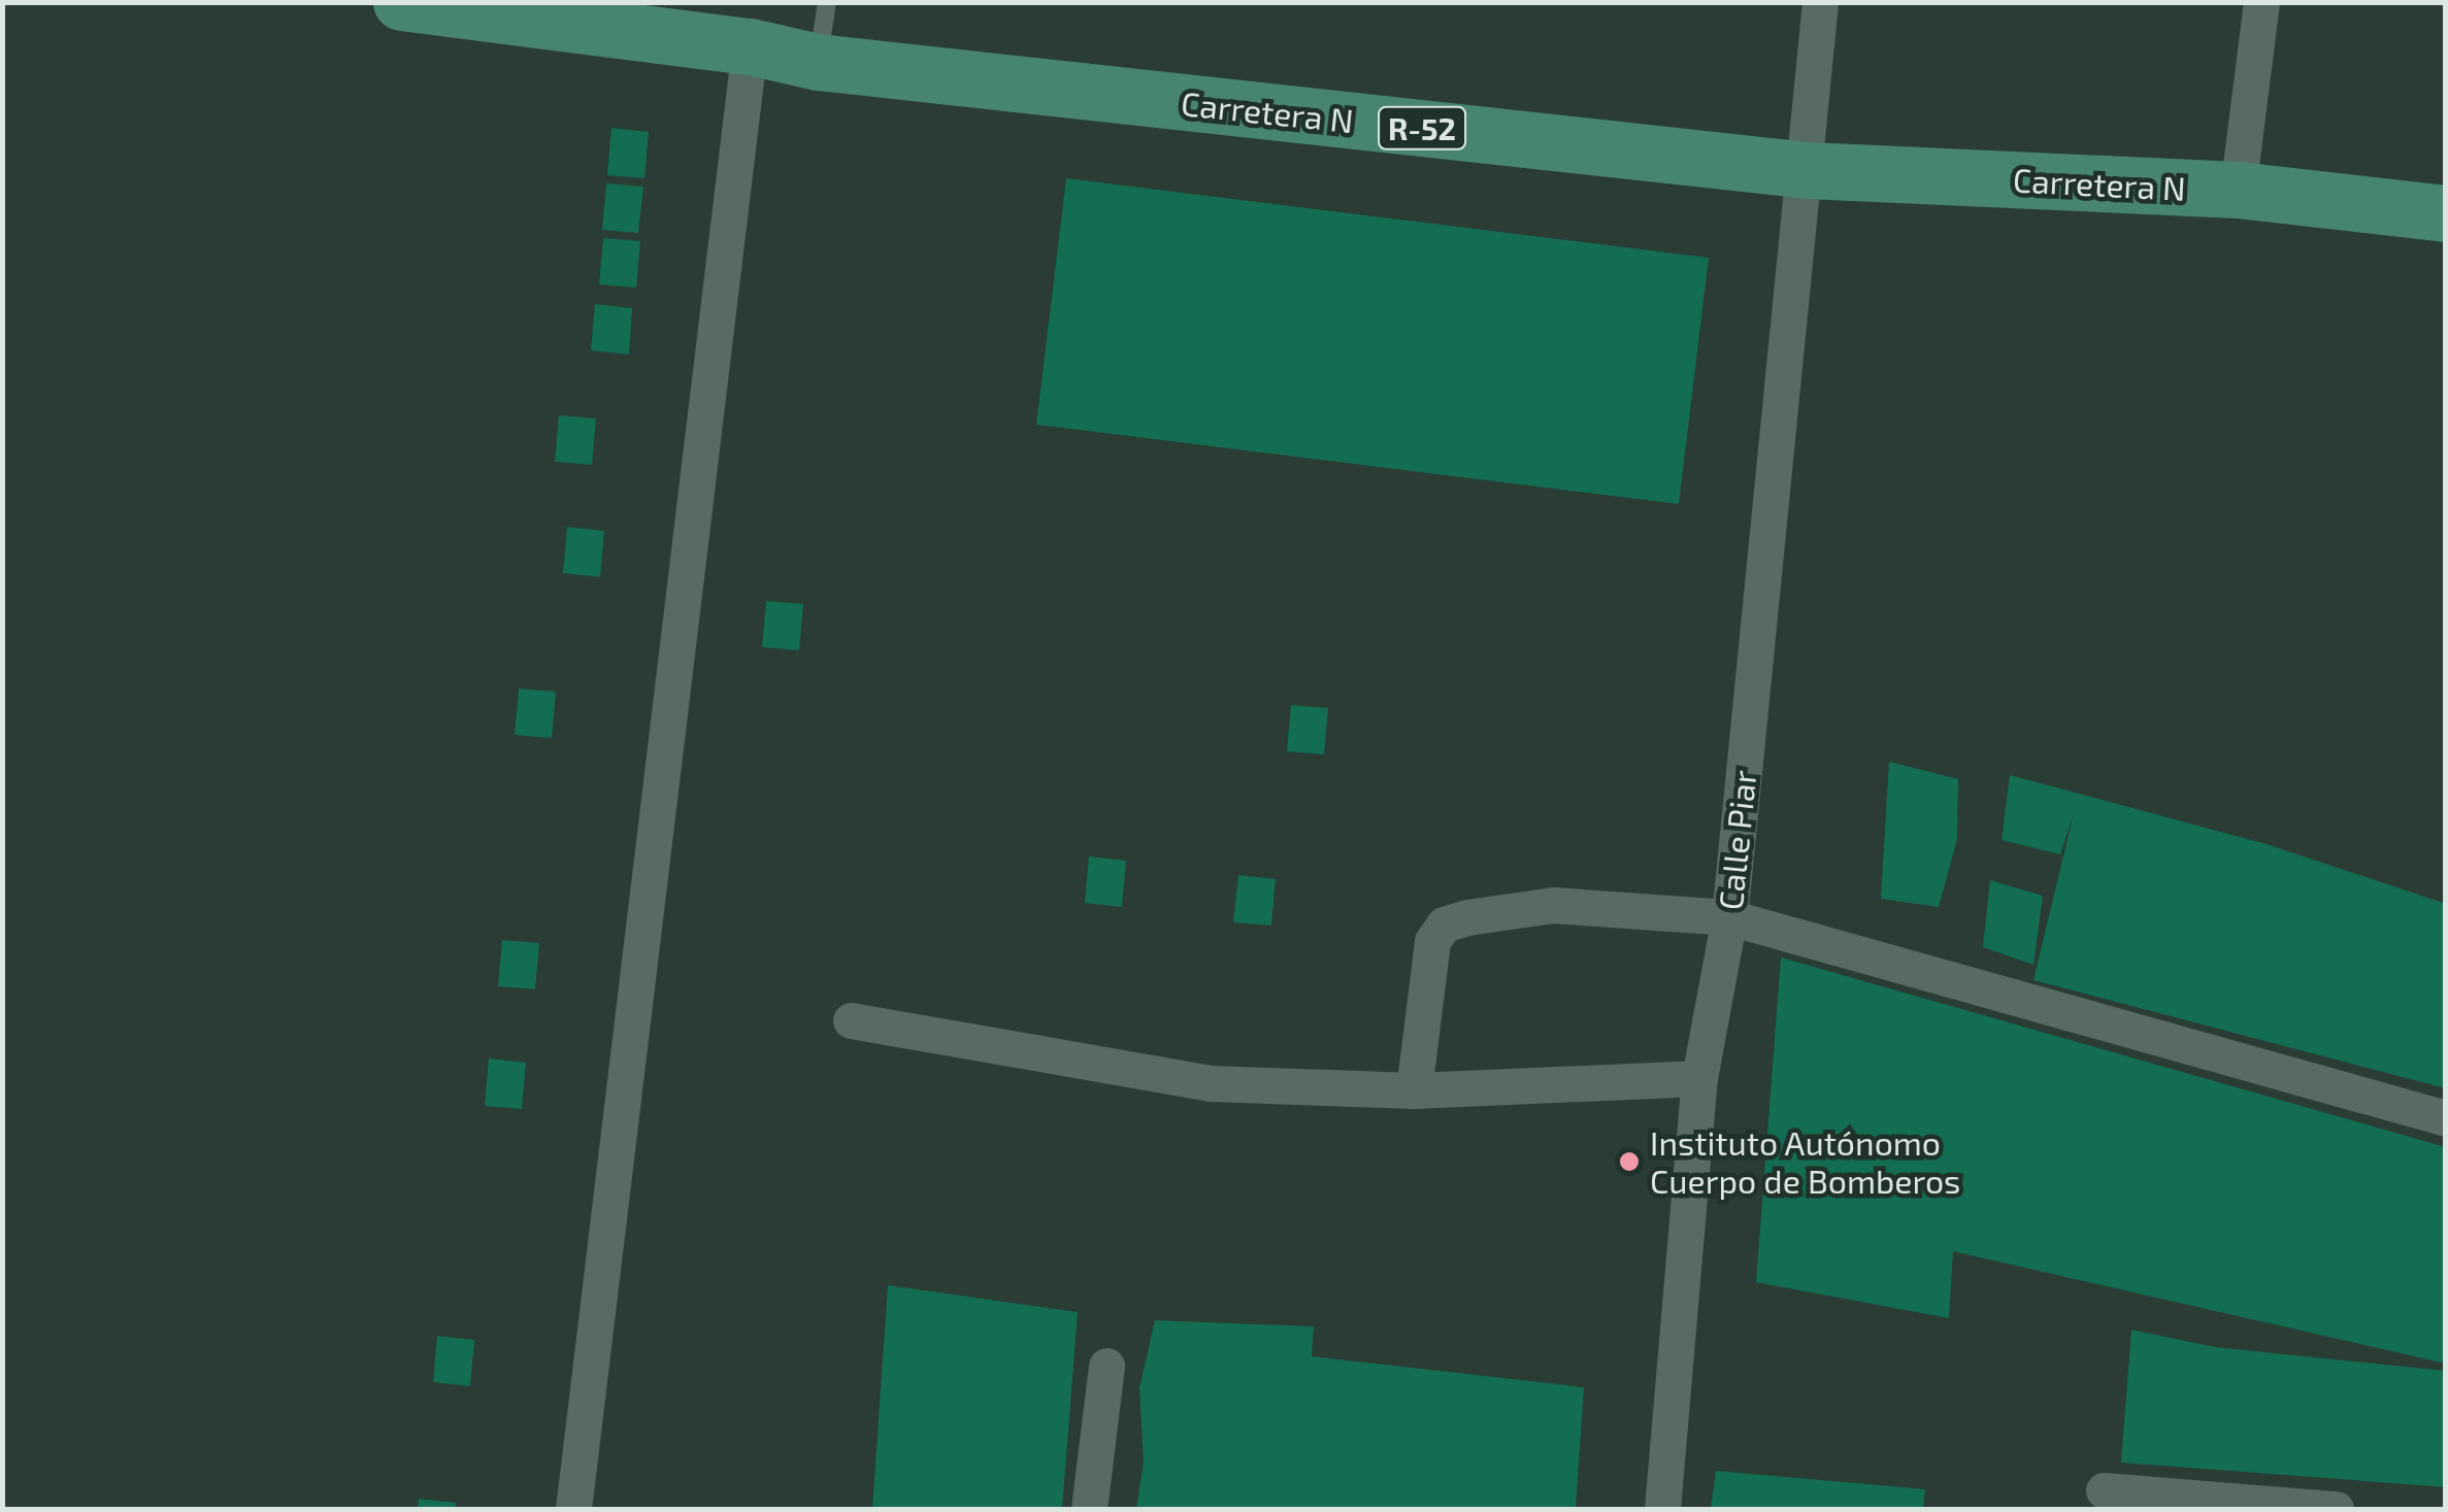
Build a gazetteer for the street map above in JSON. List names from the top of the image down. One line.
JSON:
{"streets":{"main road":["Carretera N","R-52"],"street":["Calle Piar"]},"crossings":[["Carretera N","Calle Piar"]],"places":["Instituto Autónomo Cuerpo de Bomberos"]}
